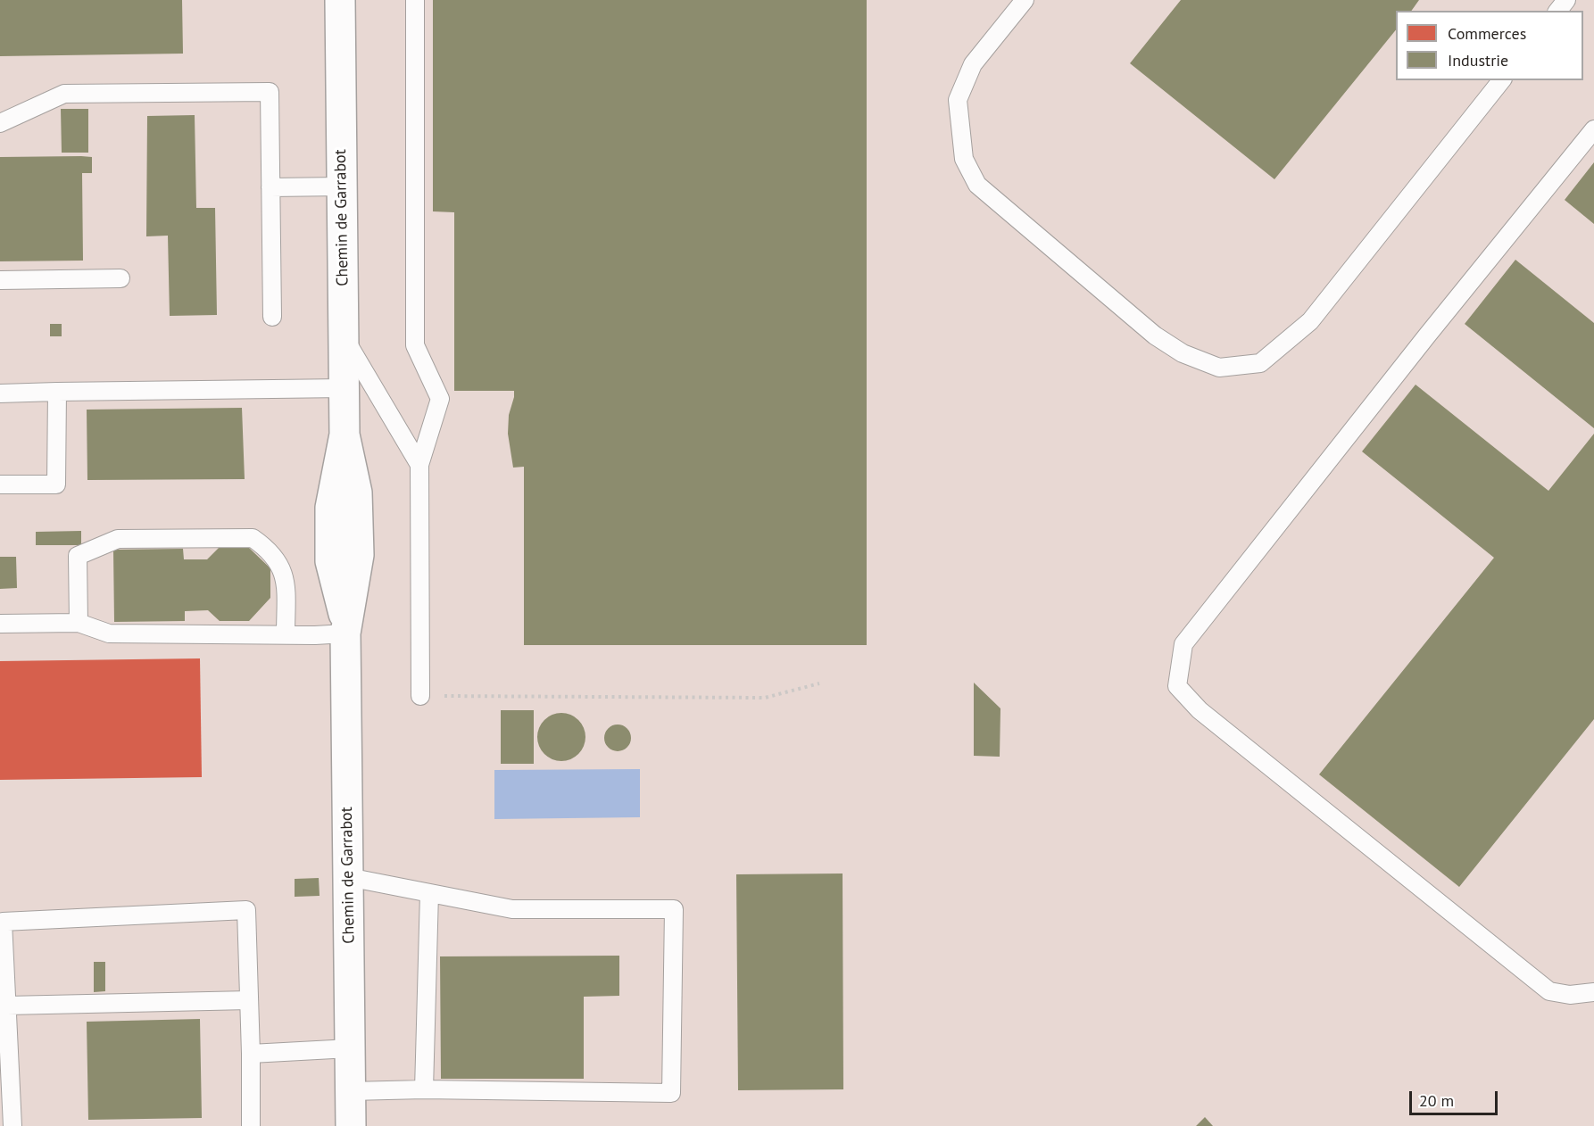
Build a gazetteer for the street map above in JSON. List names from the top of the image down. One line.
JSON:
{"streets":{"street":["Chemin de Garrabot"]},"legend":["Commerces","Industrie"],"scale_bar":"20 m"}
